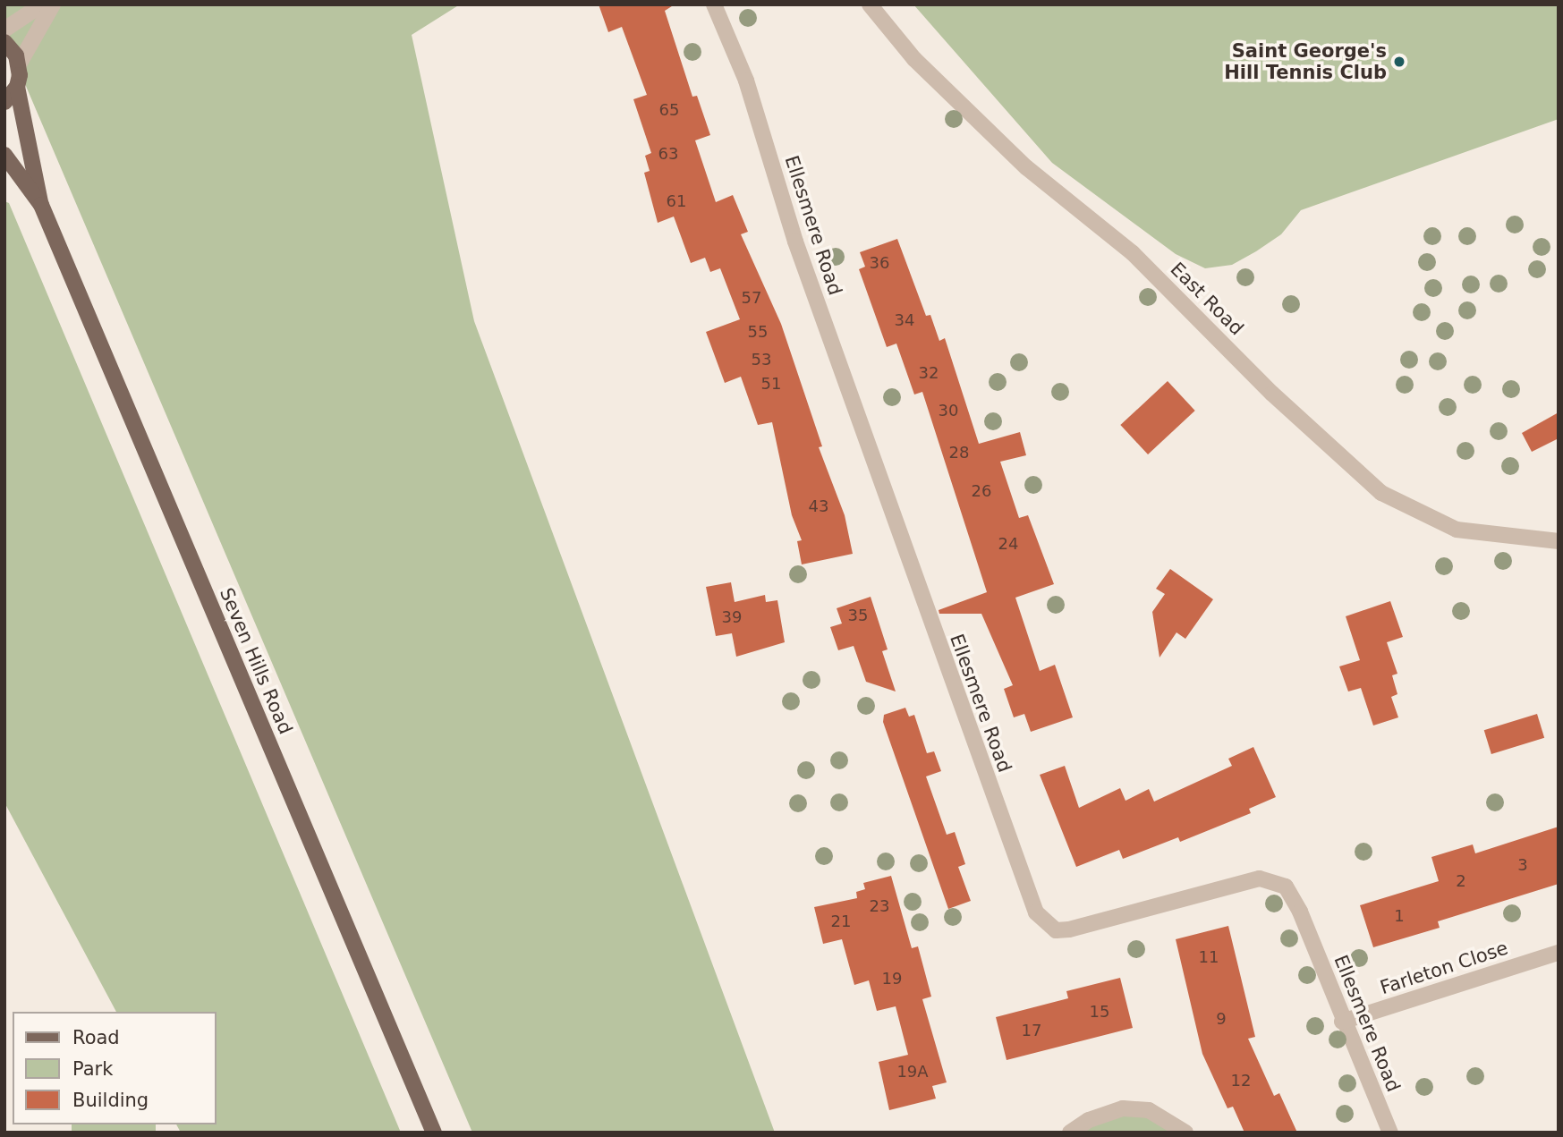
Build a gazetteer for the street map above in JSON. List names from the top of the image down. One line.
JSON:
{"streets":{"main road":["Seven Hills Road"],"street":["Ellesmere Road","East Road","Farleton Close"]},"crossings":[["Ellesmere Road","Farleton Close"]],"places":["Saint George's Hill Tennis Club"],"house_numbers":["65","63","61","36","57","34","55","53","32","51","30","28","26","43","24","35","39","3","2","23","1","21","11","19","15","9","17","19A","12"],"legend":["Road","Park","Building"]}
